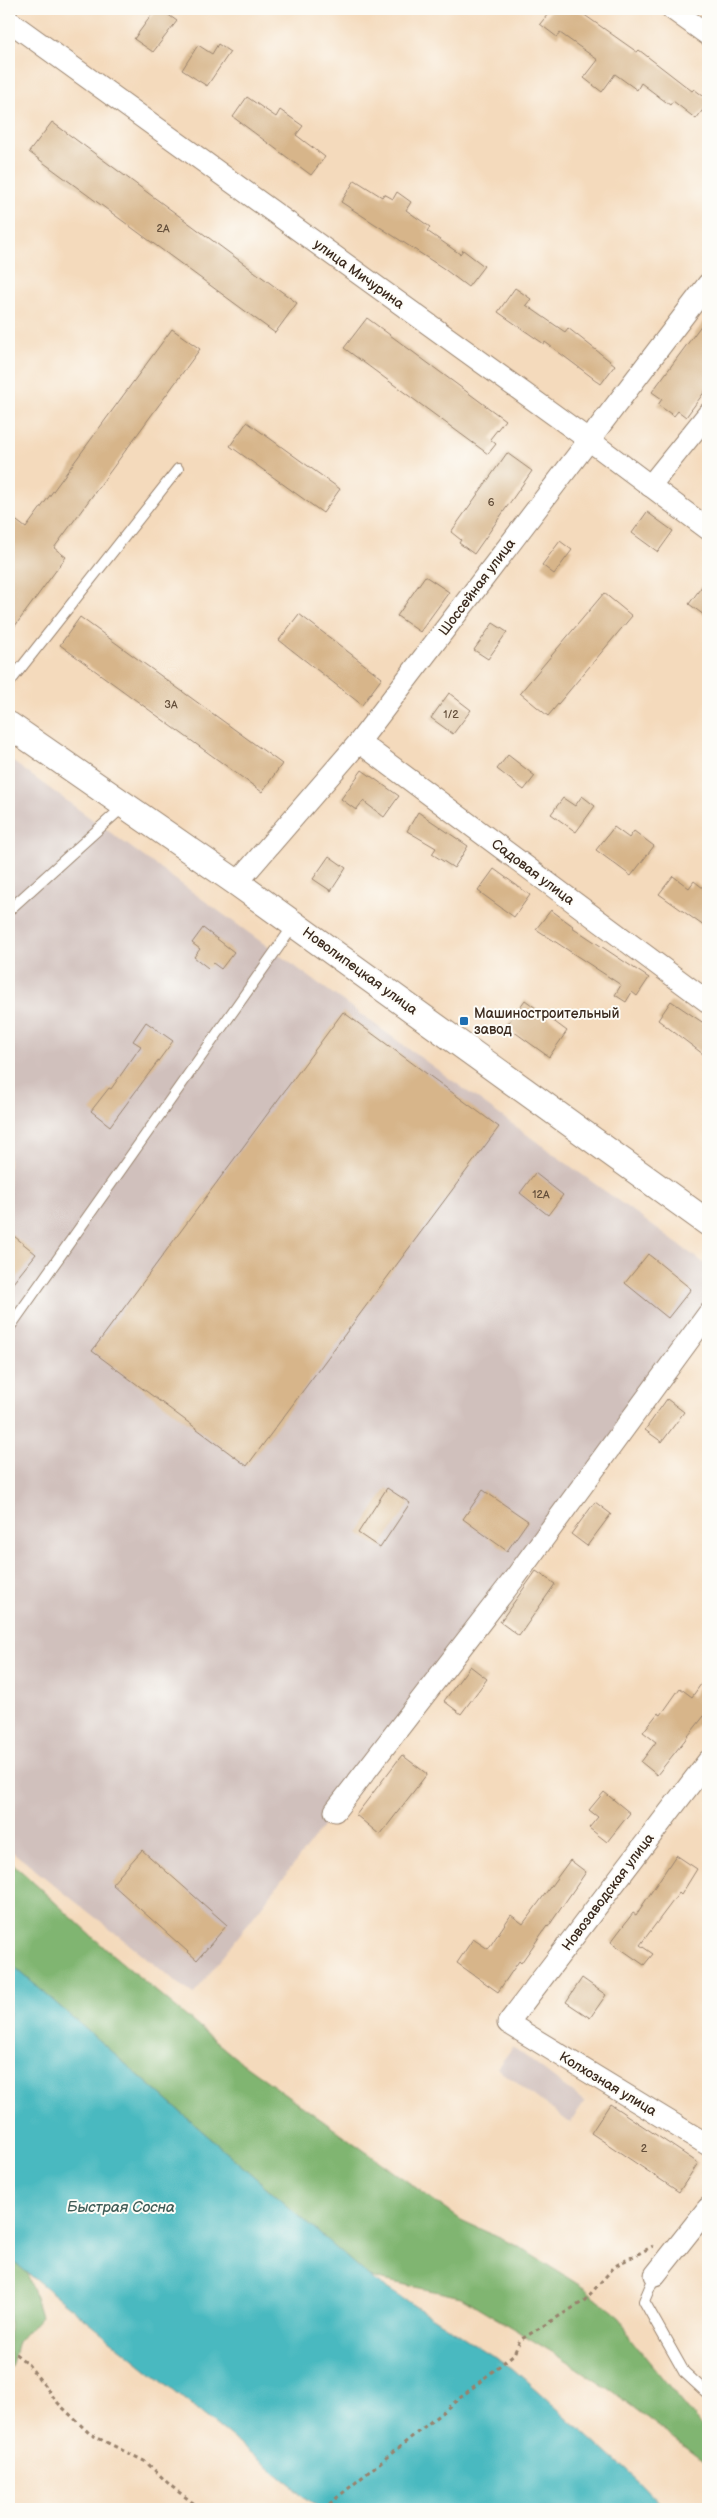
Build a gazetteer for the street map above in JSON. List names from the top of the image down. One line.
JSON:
{"streets":{"street":["улица Мичурина","Шоссейная улица","Садовая улица","Новолипецкая улица","Новозаводская улица","Колхозная улица"]},"crossings":[["улица Мичурина","Шоссейная улица"],["Шоссейная улица","Садовая улица"],["Шоссейная улица","Новолипецкая улица"],["Новозаводская улица","Колхозная улица"]],"water":["Быстрая Сосна"],"places":{"transit":["Машиностроительный завод"]},"house_numbers":["2А","6","3А","1/2","12А","2"]}
